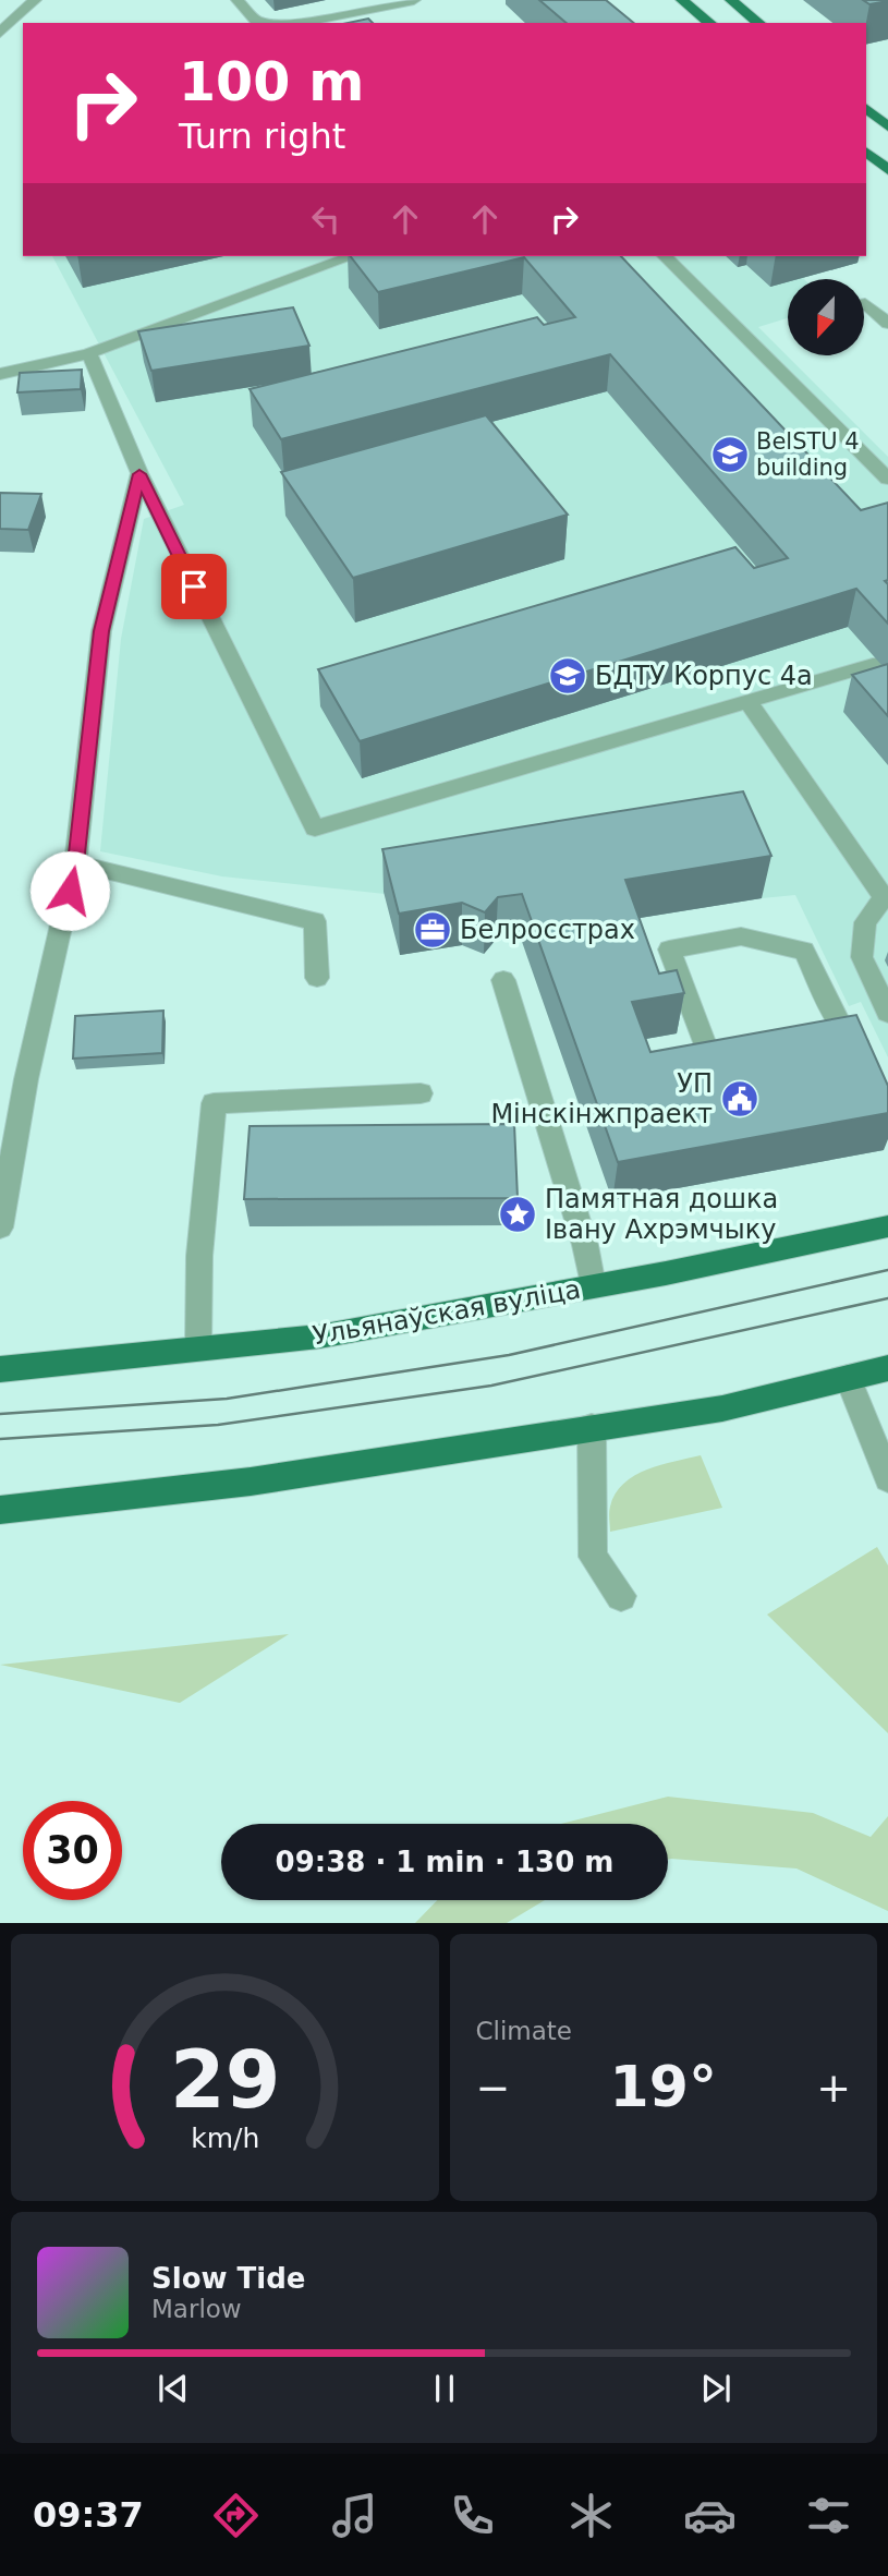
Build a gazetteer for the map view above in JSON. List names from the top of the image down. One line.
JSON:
{"streets":{"main road":["Ульянаўская вуліца"]},"places":{"school or university":["BelSTU 4 building","БДТУ Корпус 4а"],"office":["Белросстрах"],"public building":["УП Мінскінжпраект"],"place":["Памятная дошка Івану Ахрэмчыку"]},"north":"bottom","page":{"turn":["100 m","Turn right"],"limit":"30","trip":"09:38 · 1 min · 130 m","tile":"Climate","heat":["−","19°","+"],"song":["Slow Tide","Marlow"],"tabs":"09:37","gauge":["29","km/h"]}}
